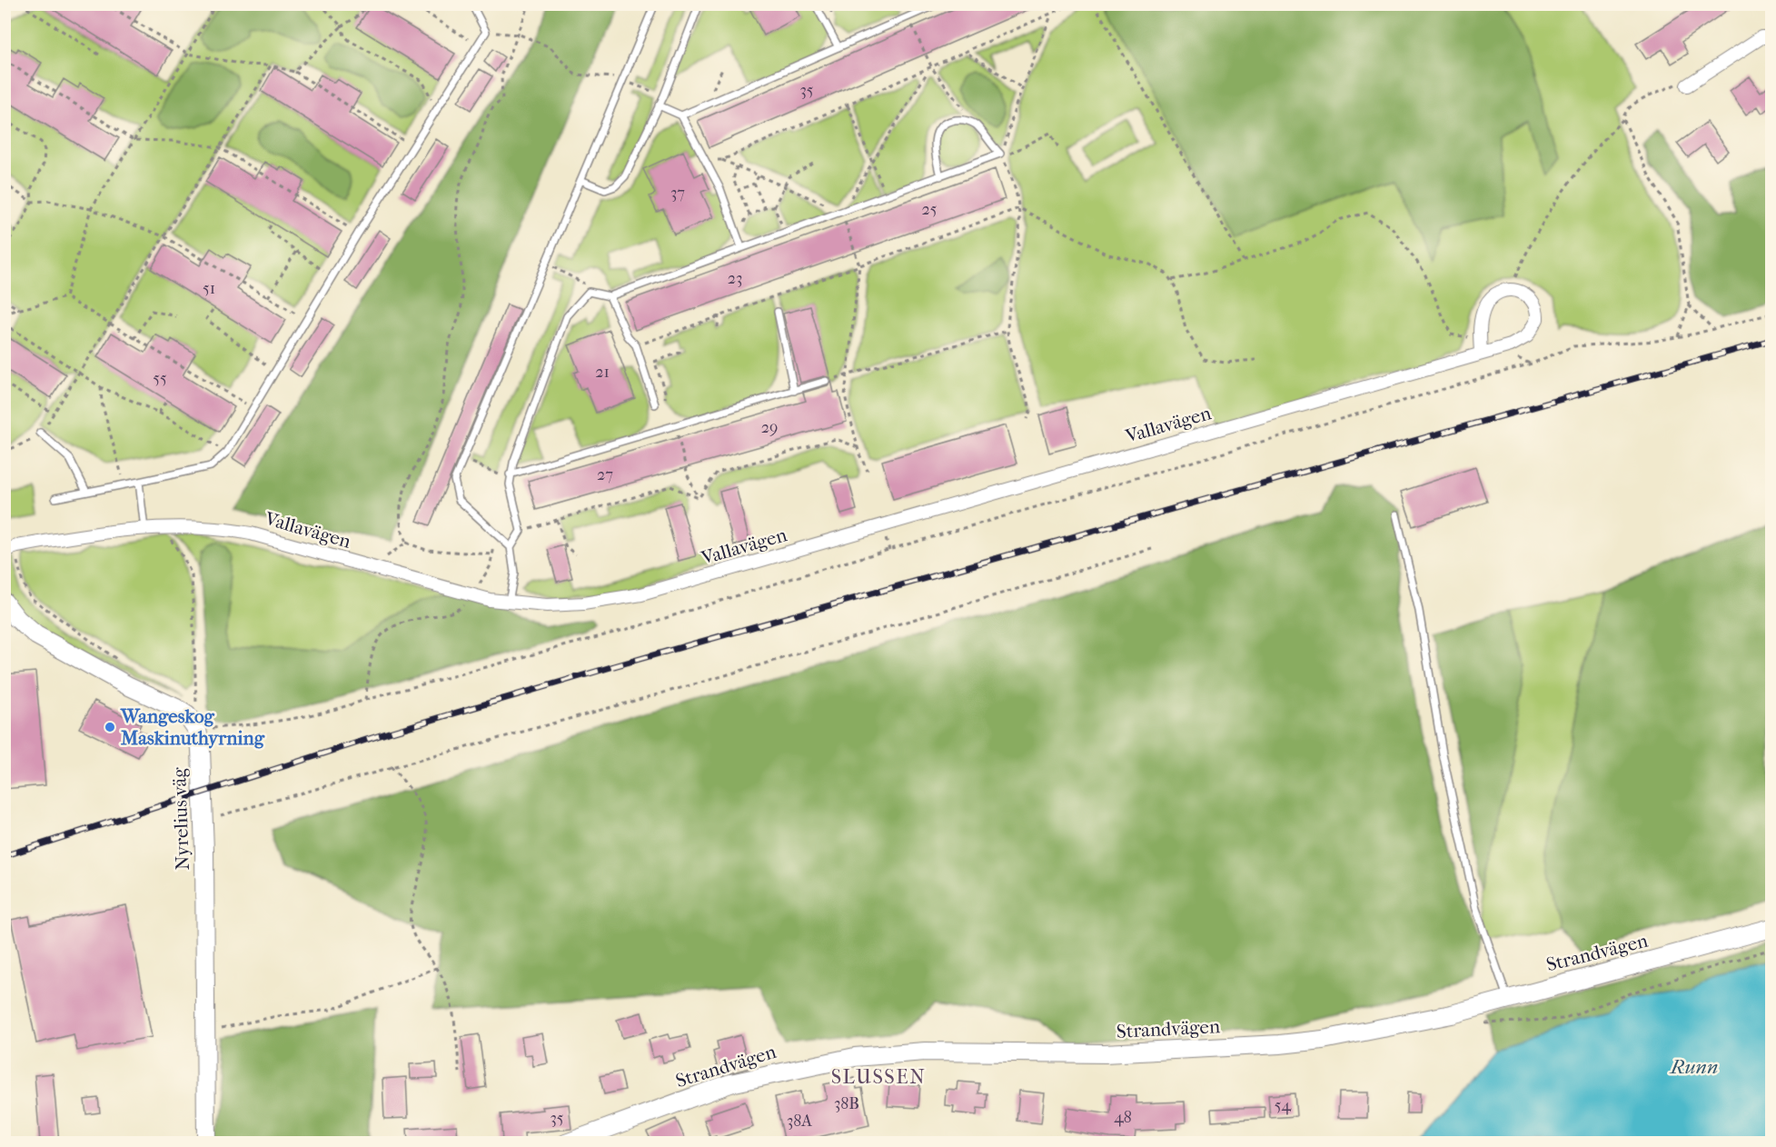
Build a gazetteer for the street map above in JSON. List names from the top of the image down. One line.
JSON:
{"streets":{"street":["Vallavägen","Nyrelius väg","Strandvägen"]},"districts":["SLUSSEN"],"water":["Runn"],"places":["Wangeskog Maskinuthyrning"],"house_numbers":["35","37","25","23","51","21","55","29","27","38B","54","48","35","38A"]}
